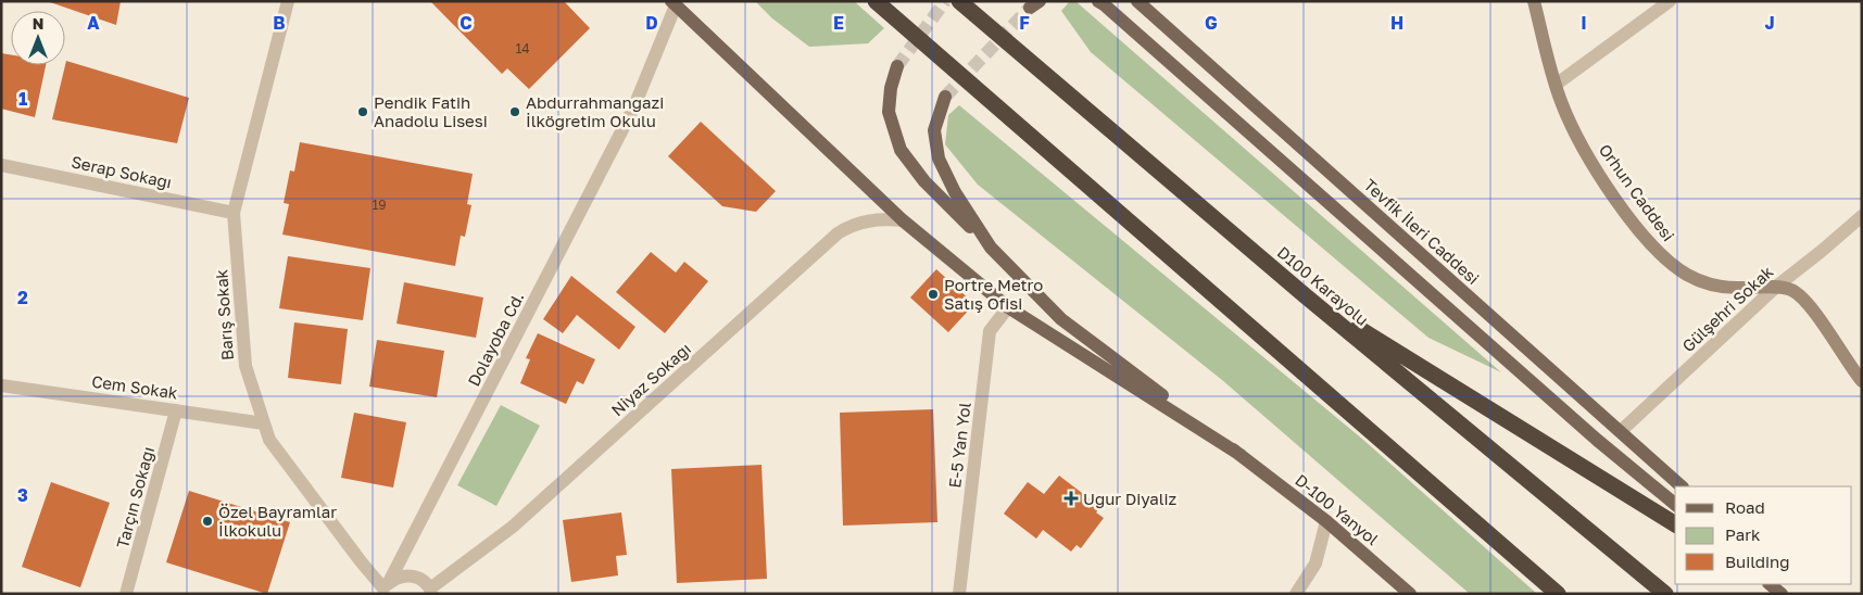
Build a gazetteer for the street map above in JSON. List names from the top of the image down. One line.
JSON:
{"streets":{"highway":["D100 Karayolu"],"main road":["Tevfik İleri Caddesi","D-100 Yanyol"],"street":["Serap Sokağı","Orhun Caddesi","Gülşehri Sokak","Barış Sokak","Dolayoba Cd.","Niyaz Sokağı","Cem Sokak","E-5 Yan Yol","Tarçın Sokağı"]},"crossings":[["Serap Sokağı","Barış Sokak"],["Orhun Caddesi","Gülşehri Sokak"],["Tevfik İleri Caddesi","Gülşehri Sokak"],["Barış Sokak","Dolayoba Cd."],["Barış Sokak","Cem Sokak"],["Cem Sokak","Tarçın Sokağı"]],"places":{"other":["Pendik Fatih Anadolu Lisesi","Abdurrahmangazi İlköğretim Okulu","Portre Metro Satış Ofisi","Özel Bayramlar İlkokulu"],"health":["Uğur Diyaliz"]},"house_numbers":["14","19"],"legend":["Road","Park","Building"],"north":"top","grid":{"columns":["A","B","C","D","E","F","G","H","I","J"],"rows":["1","2","3"]}}
